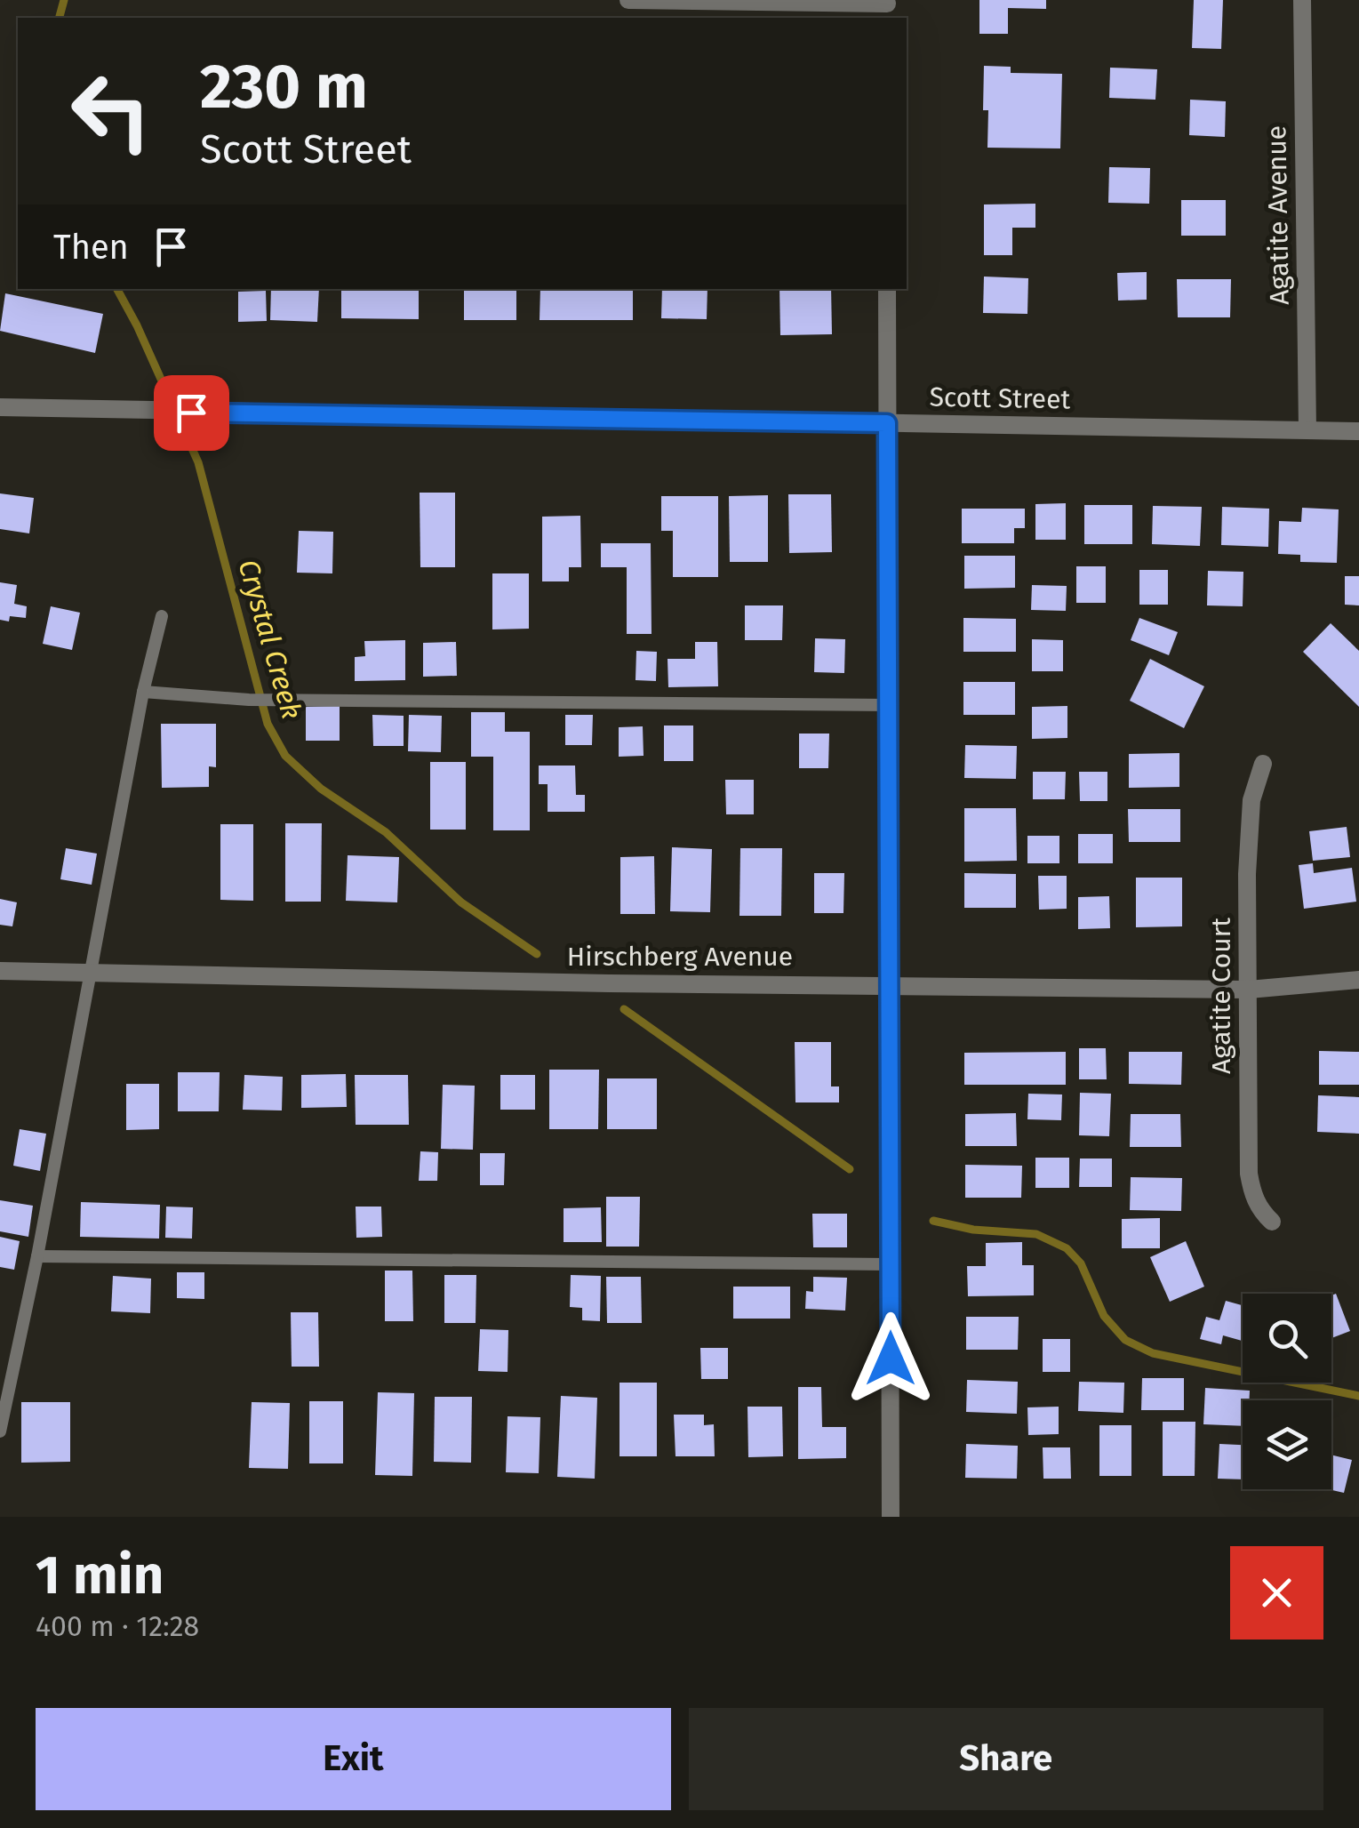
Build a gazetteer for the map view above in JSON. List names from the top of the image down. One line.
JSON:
{"streets":{"street":["Agatite Avenue","Scott Street","Hirschberg Avenue","Agatite Court"]},"crossings":[["Agatite Avenue","Scott Street"],["Hirschberg Avenue","Agatite Court"]],"water":["Crystal Creek"],"page":{"turn":["230 m","Scott Street"],"then":"Then","heading":["1 min","400 m · 12:28"],"buttons":["Exit","Share"]}}
